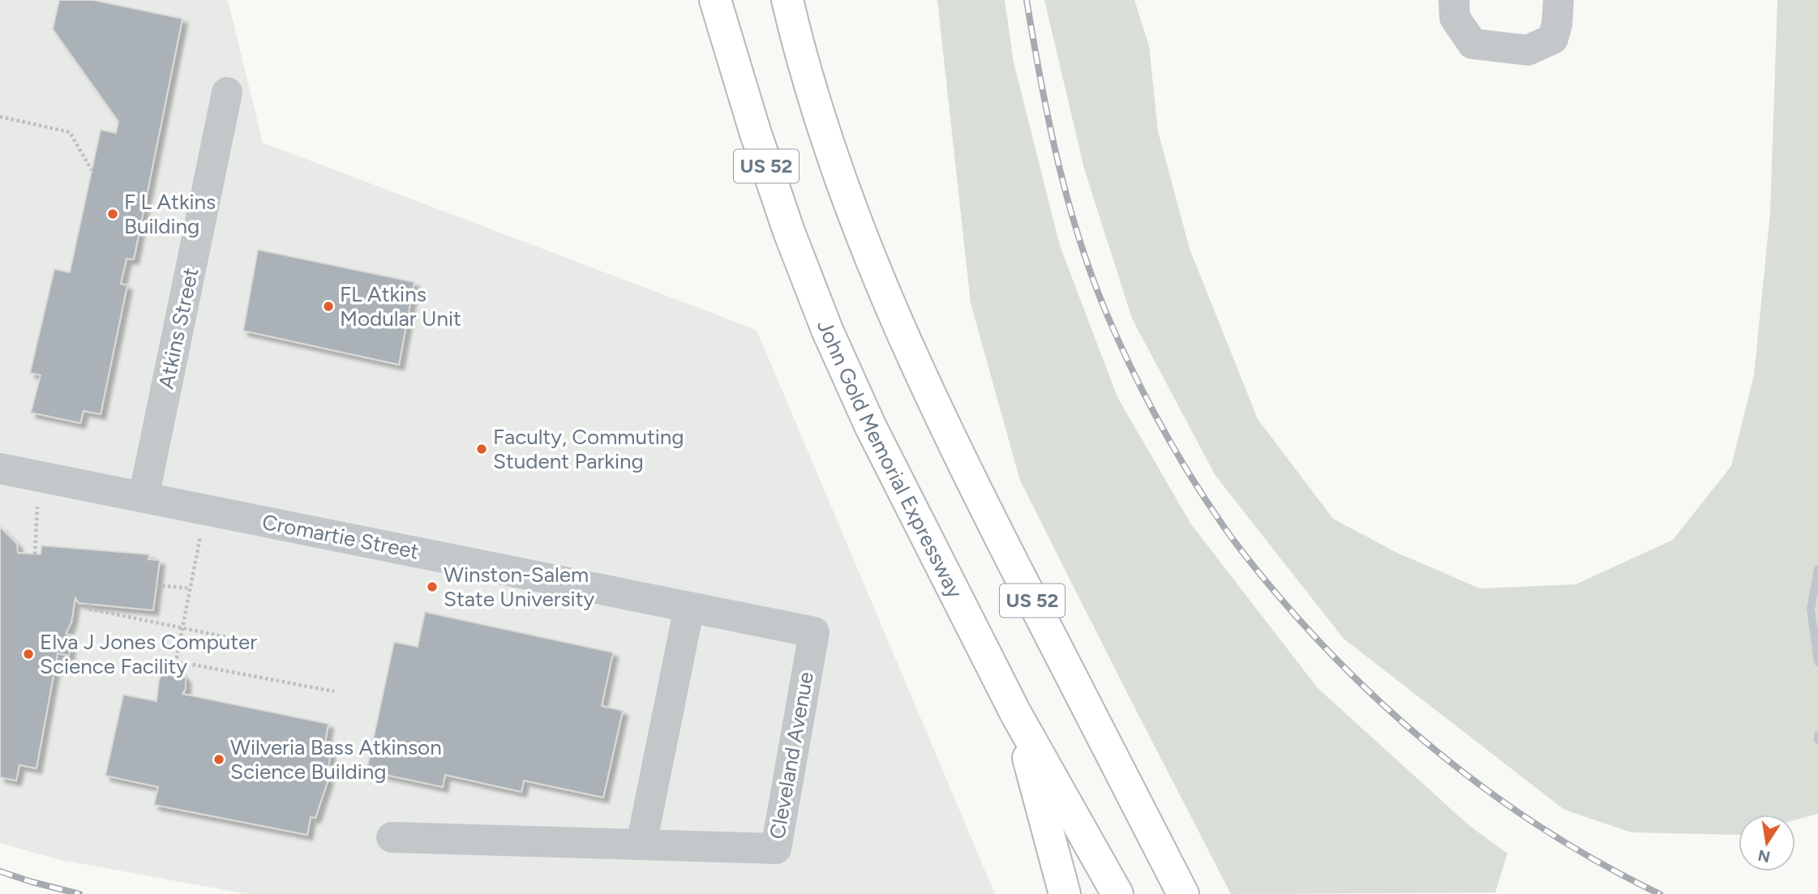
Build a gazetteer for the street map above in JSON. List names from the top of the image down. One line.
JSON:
{"streets":{"highway":["US 52","John Gold Memorial Expressway"],"street":["Atkins Street","Cromartie Street","Cleveland Avenue"]},"crossings":[["Atkins Street","Cromartie Street"],["Cromartie Street","Cleveland Avenue"]],"places":["F L Atkins Building","FL Atkins Modular Unit","Faculty, Commuting Student Parking","Winston-Salem State University","Elva J Jones Computer Science Facility","Wilveria Bass Atkinson Science Building"],"north":"bottom"}
